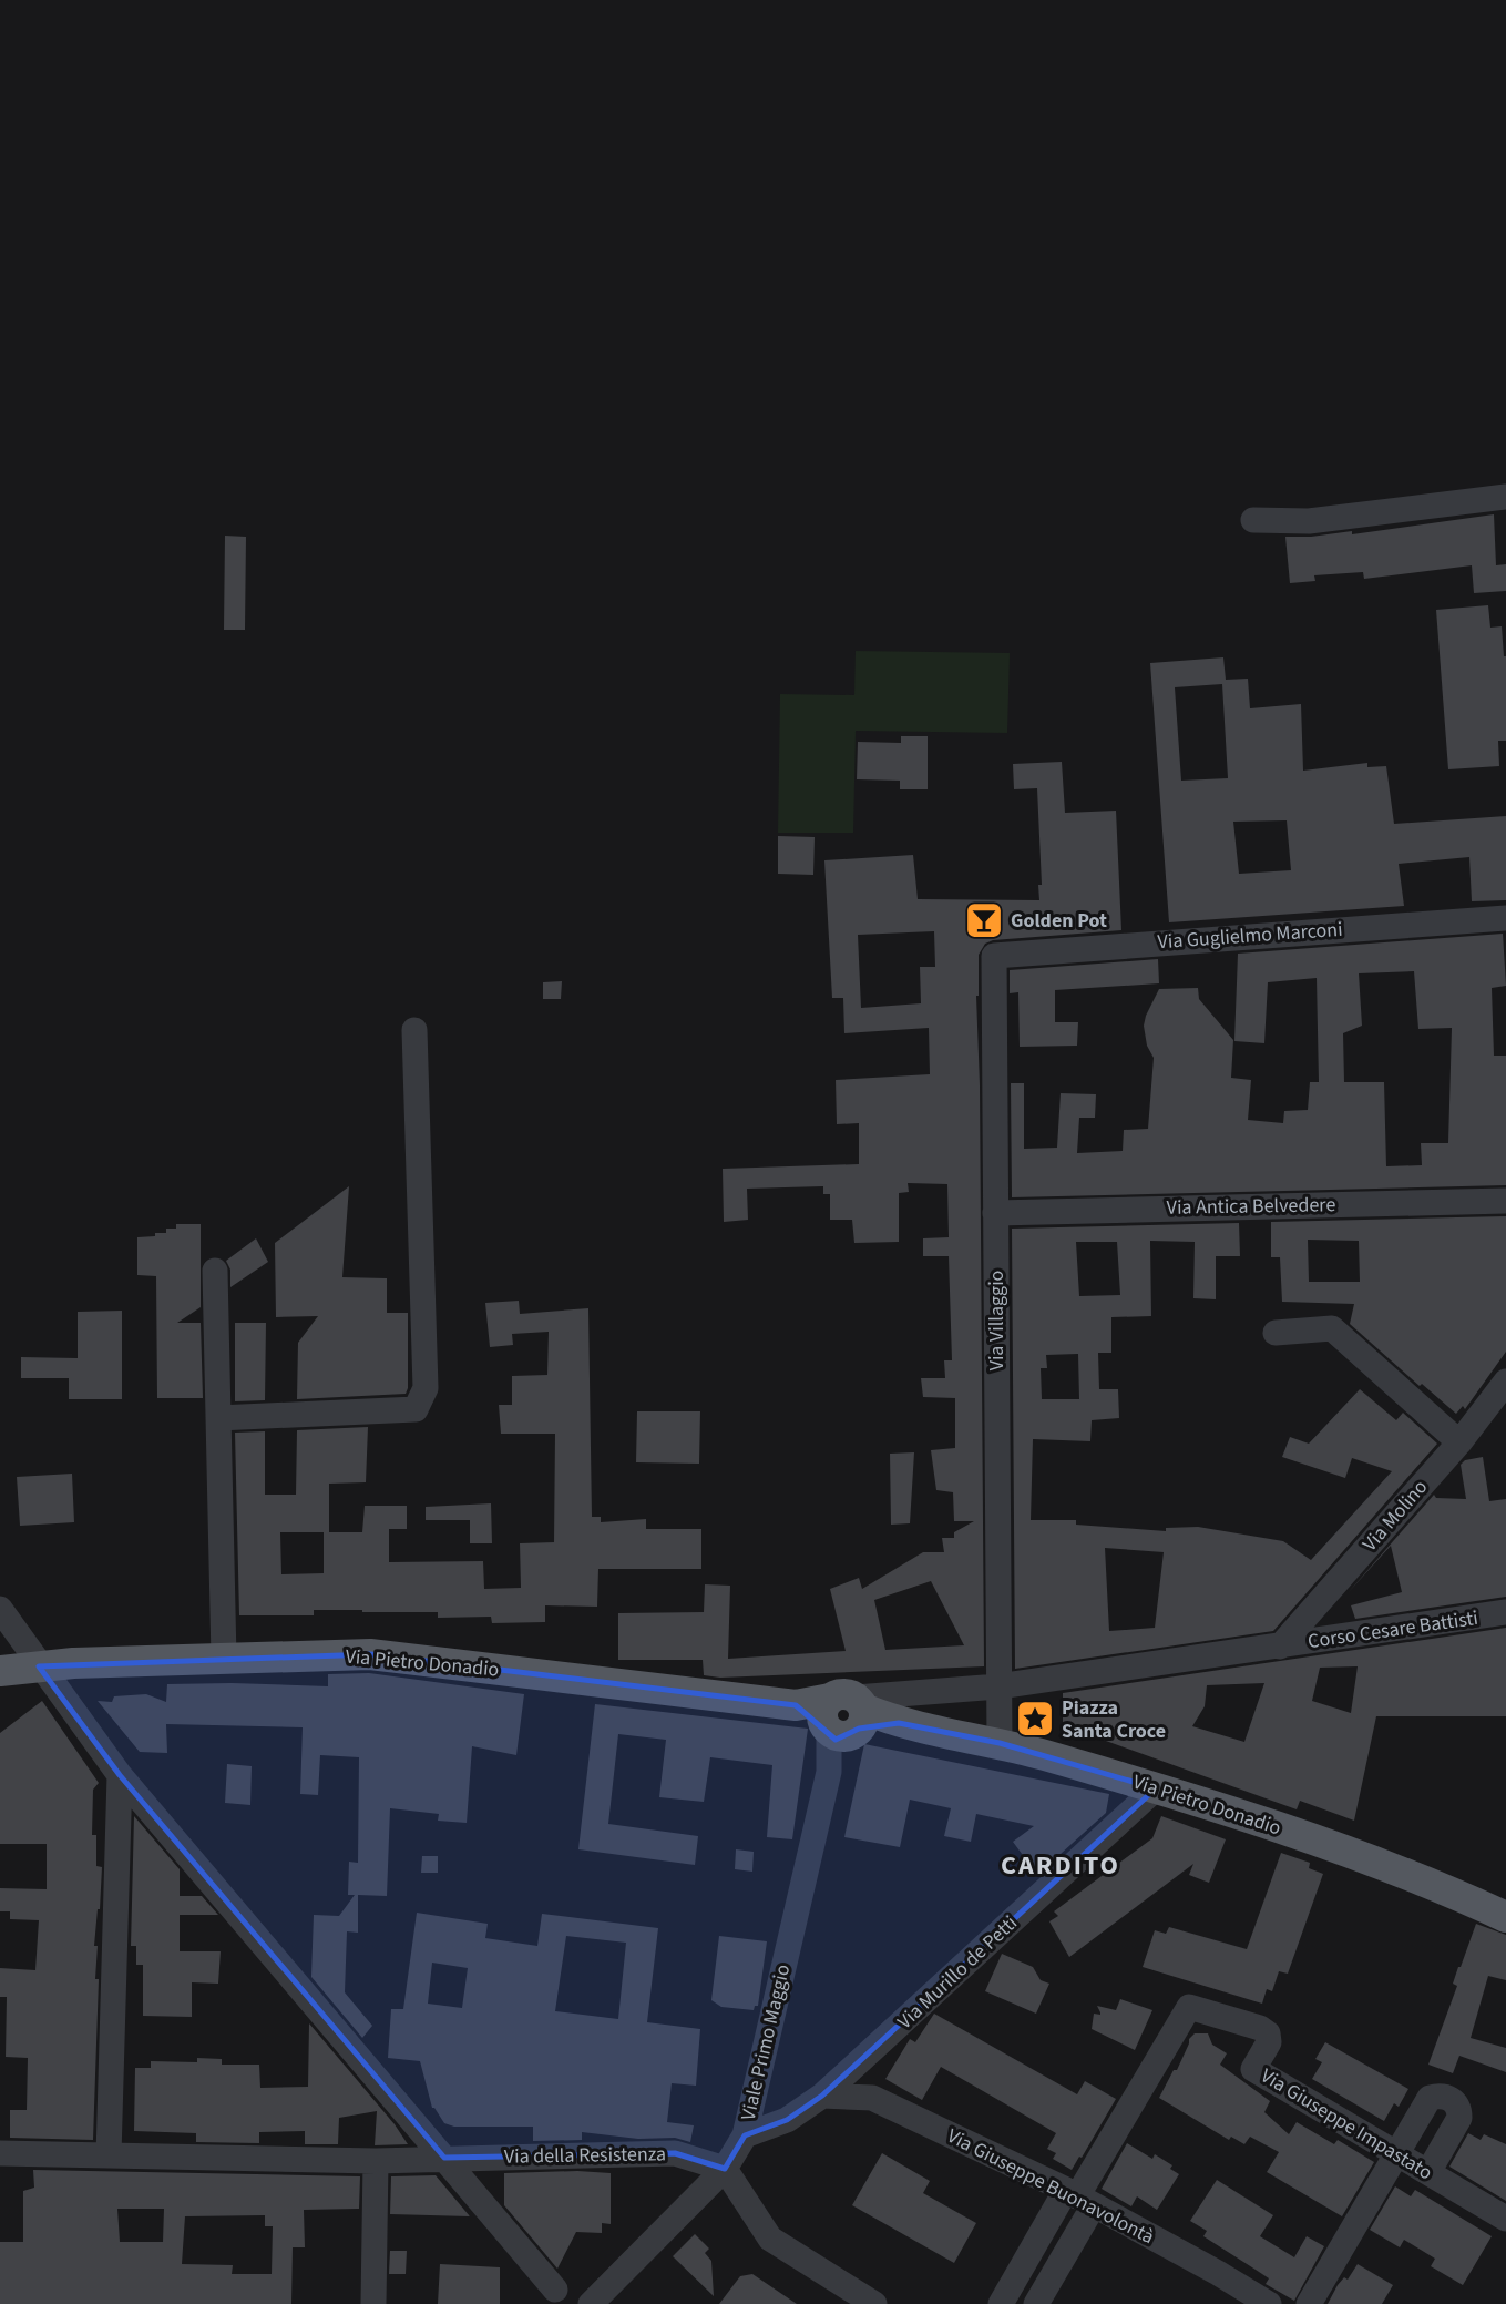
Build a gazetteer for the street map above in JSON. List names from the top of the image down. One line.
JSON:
{"streets":{"main road":["Via Pietro Donadio"],"street":["Via Guglielmo Marconi","Via Antica Belvedere","Via Villaggio","Via Molino","Corso Cesare Battisti","Via Murillo de Petti","Viale Primo Maggio","Via Giuseppe Impastato","Via della Resistenza","Via Giuseppe Buonavolontà"]},"crossings":[["Via Guglielmo Marconi","Via Villaggio"],["Via Antica Belvedere","Via Villaggio"],["Via Villaggio","Corso Cesare Battisti"],["Via Villaggio","Via Pietro Donadio"],["Via Molino","Corso Cesare Battisti"],["Corso Cesare Battisti","Via Pietro Donadio"],["Corso Cesare Battisti","Viale Primo Maggio"],["Via Pietro Donadio","Via Murillo de Petti"],["Via Pietro Donadio","Viale Primo Maggio"],["Via Murillo de Petti","Viale Primo Maggio"],["Via Murillo de Petti","Via Giuseppe Buonavolontà"],["Viale Primo Maggio","Via della Resistenza"],["Via Giuseppe Impastato","Via Giuseppe Buonavolontà"]],"districts":["CARDITO"],"places":{"bar":["Golden Pot"],"place":["Piazza Santa Croce"]}}
